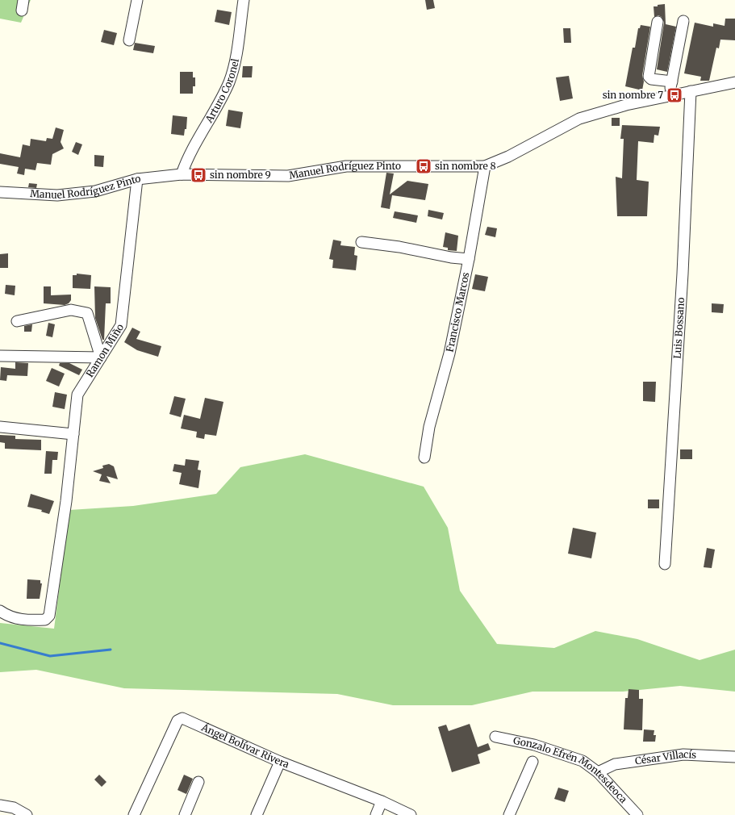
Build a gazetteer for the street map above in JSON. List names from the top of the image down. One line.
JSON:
{"streets":{"street":["Arturo Coronel","Manuel Rodríguez Pinto","Francisco Marcos","Luis Bossano","Ramon Miño","Ángel Bolívar Rivera","César Villacís","Gonzalo Efrén Montesdeoca"]},"crossings":[["Arturo Coronel","Manuel Rodríguez Pinto"],["Manuel Rodríguez Pinto","Francisco Marcos"],["Manuel Rodríguez Pinto","Luis Bossano"],["Manuel Rodríguez Pinto","Ramon Miño"],["César Villacís","Gonzalo Efrén Montesdeoca"]],"places":{"bus stop":["sin nombre 7","sin nombre 8","sin nombre 9"]}}
